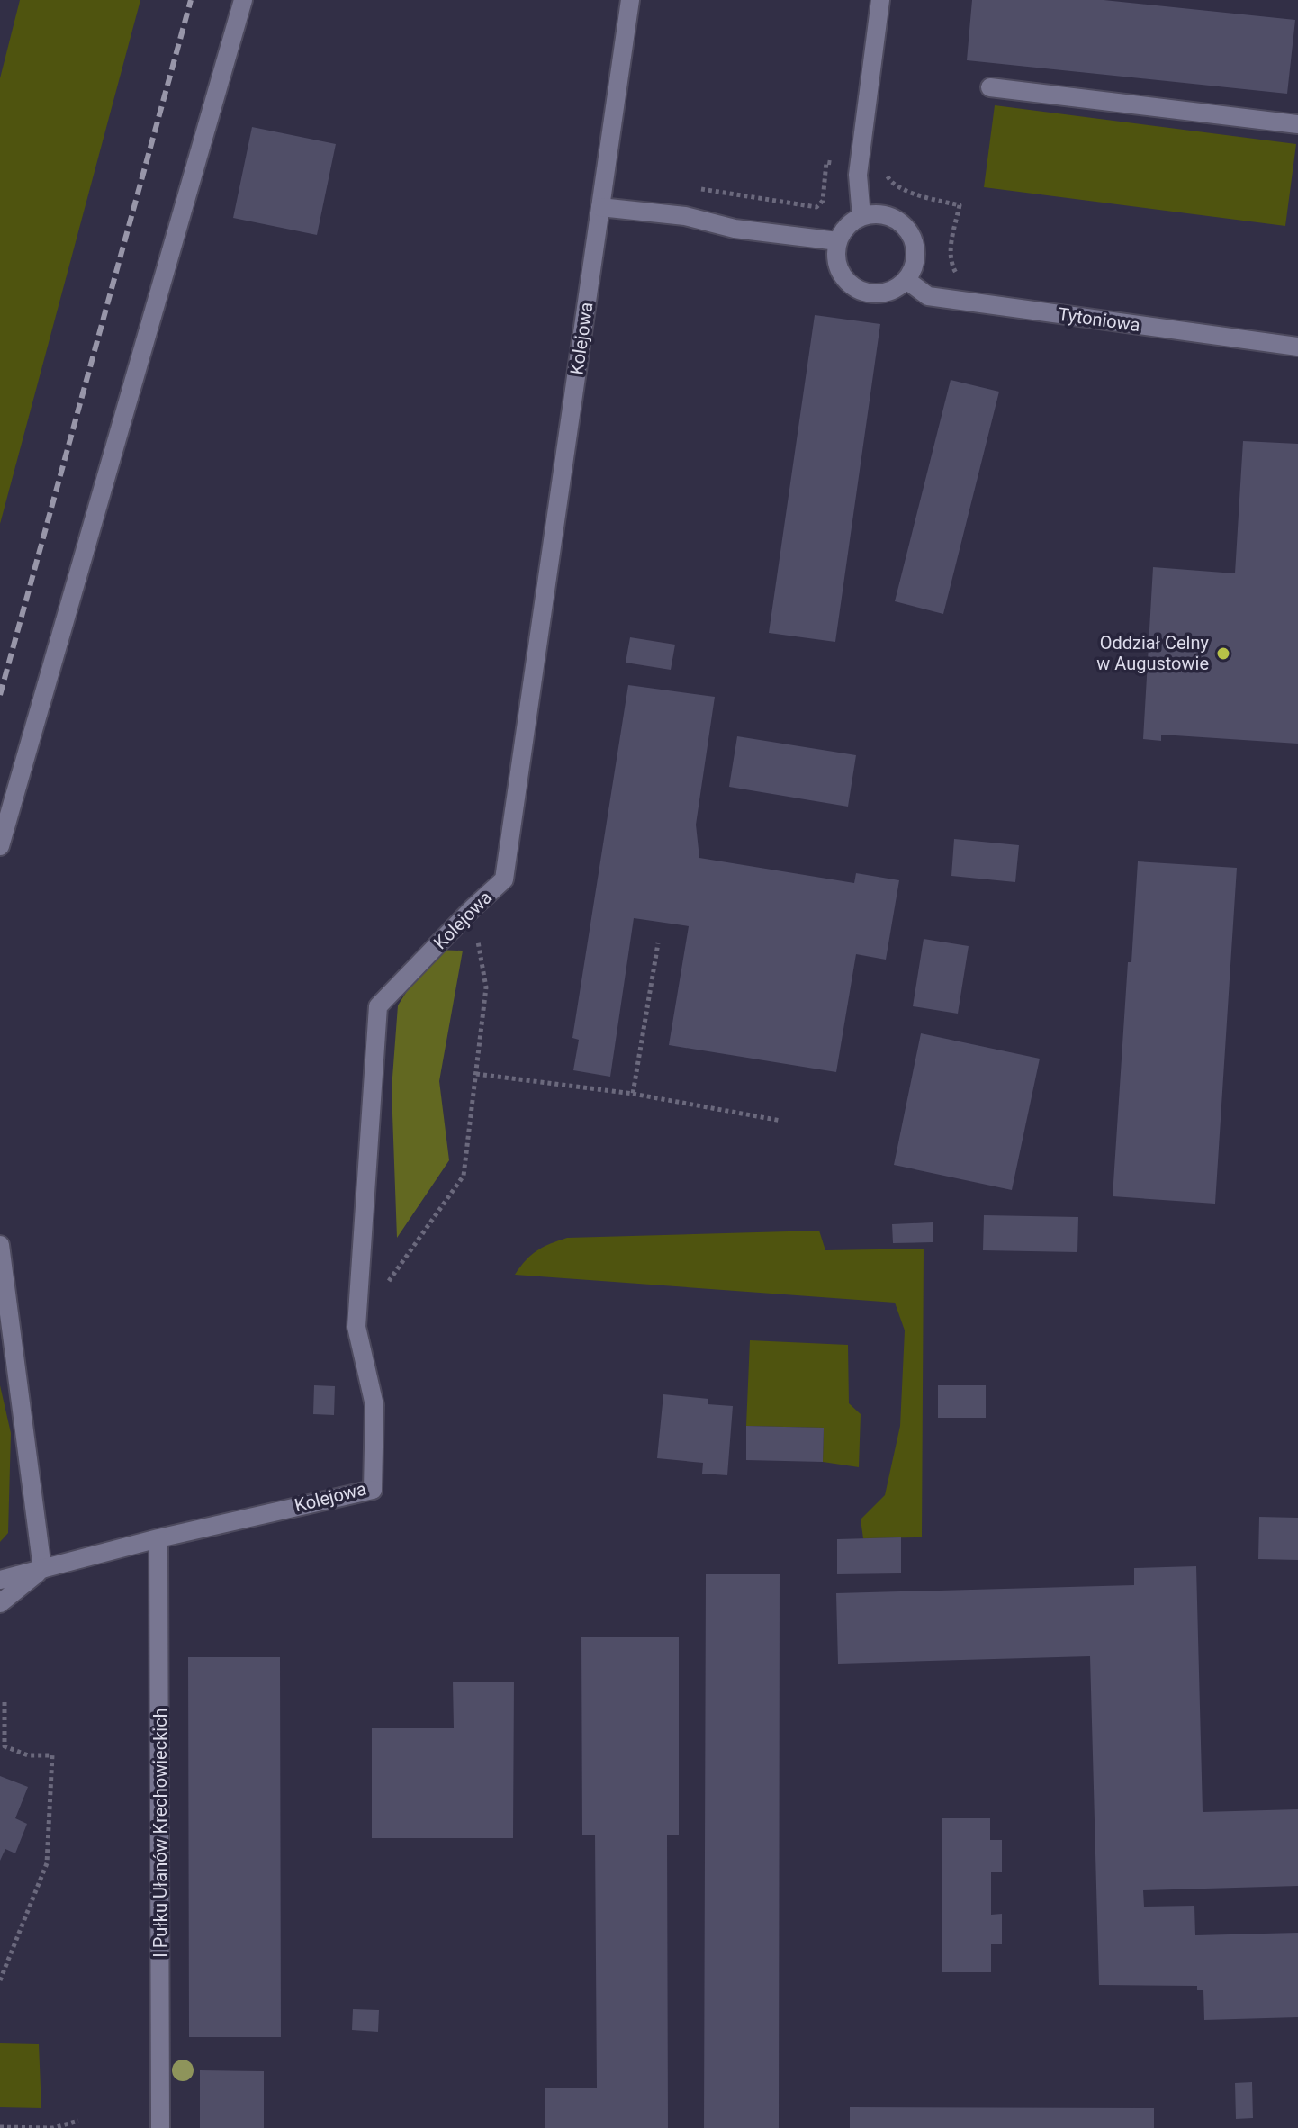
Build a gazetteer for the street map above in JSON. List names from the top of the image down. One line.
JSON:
{"streets":{"street":["Tytoniowa","Kolejowa","I Pułku Ułanów Krechowieckich"]},"crossings":[["Kolejowa","I Pułku Ułanów Krechowieckich"]],"places":["Oddział Celny w Augustowie"]}
